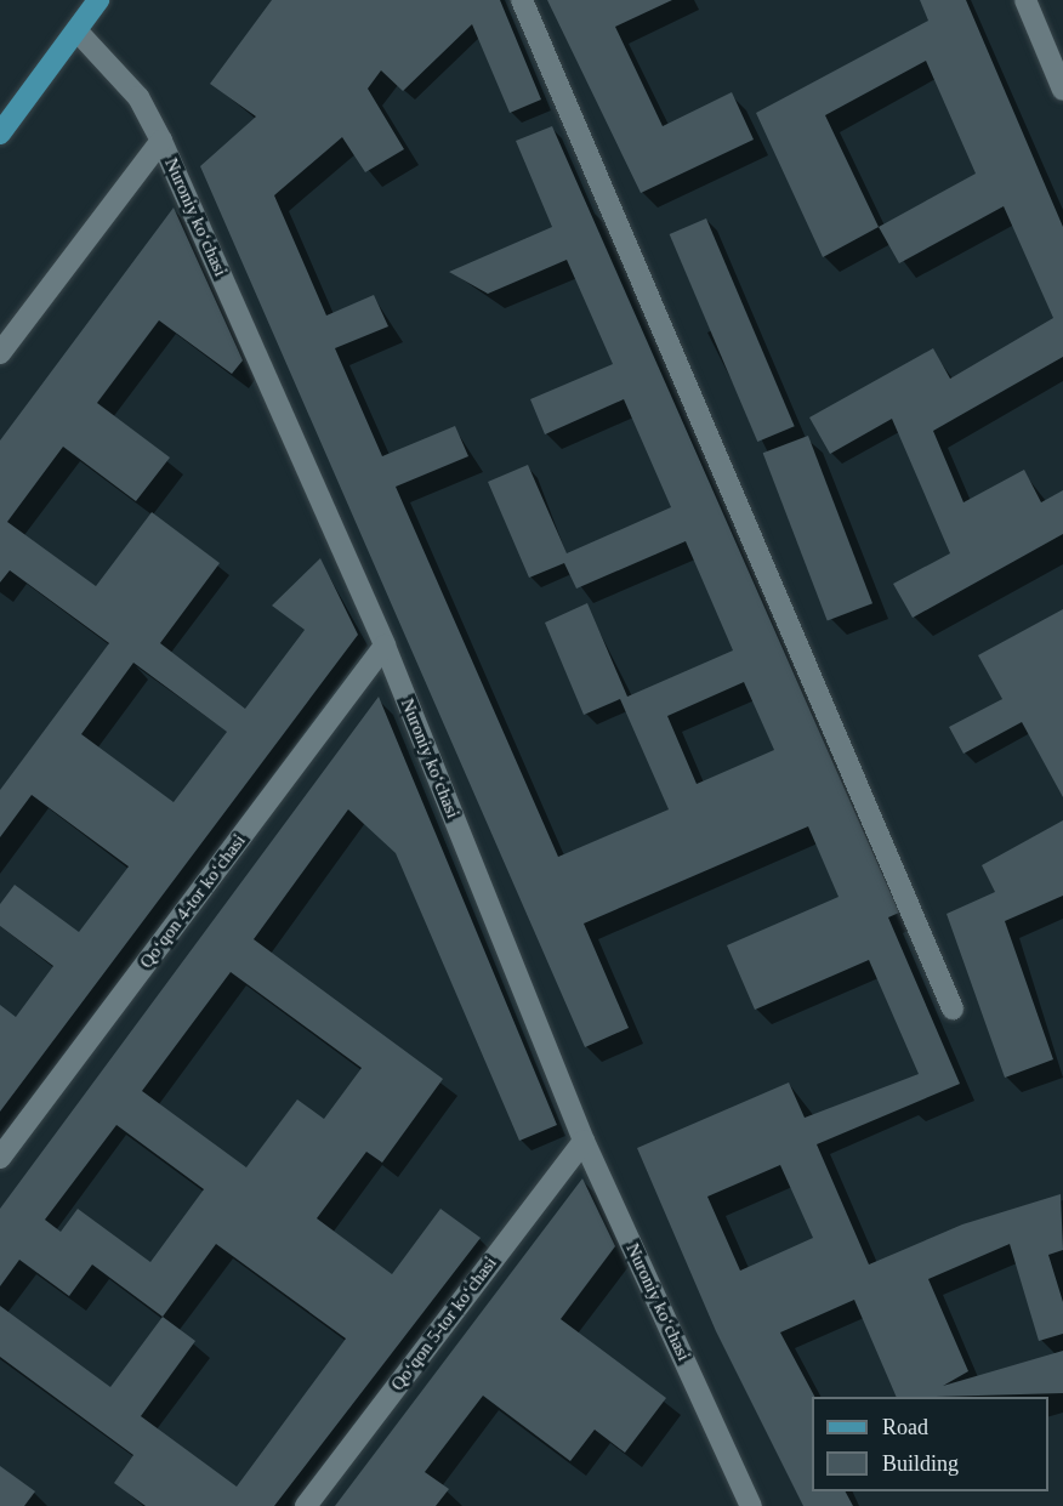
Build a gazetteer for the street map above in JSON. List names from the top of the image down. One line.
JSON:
{"streets":{"street":["Nuroniy koʻchasi","Qoʻqon 4-tor koʻchasi","Qoʻqon 5-tor koʻchasi"]},"crossings":[["Nuroniy koʻchasi","Qoʻqon 4-tor koʻchasi"],["Nuroniy koʻchasi","Qoʻqon 5-tor koʻchasi"]],"legend":["Road","Building"]}
